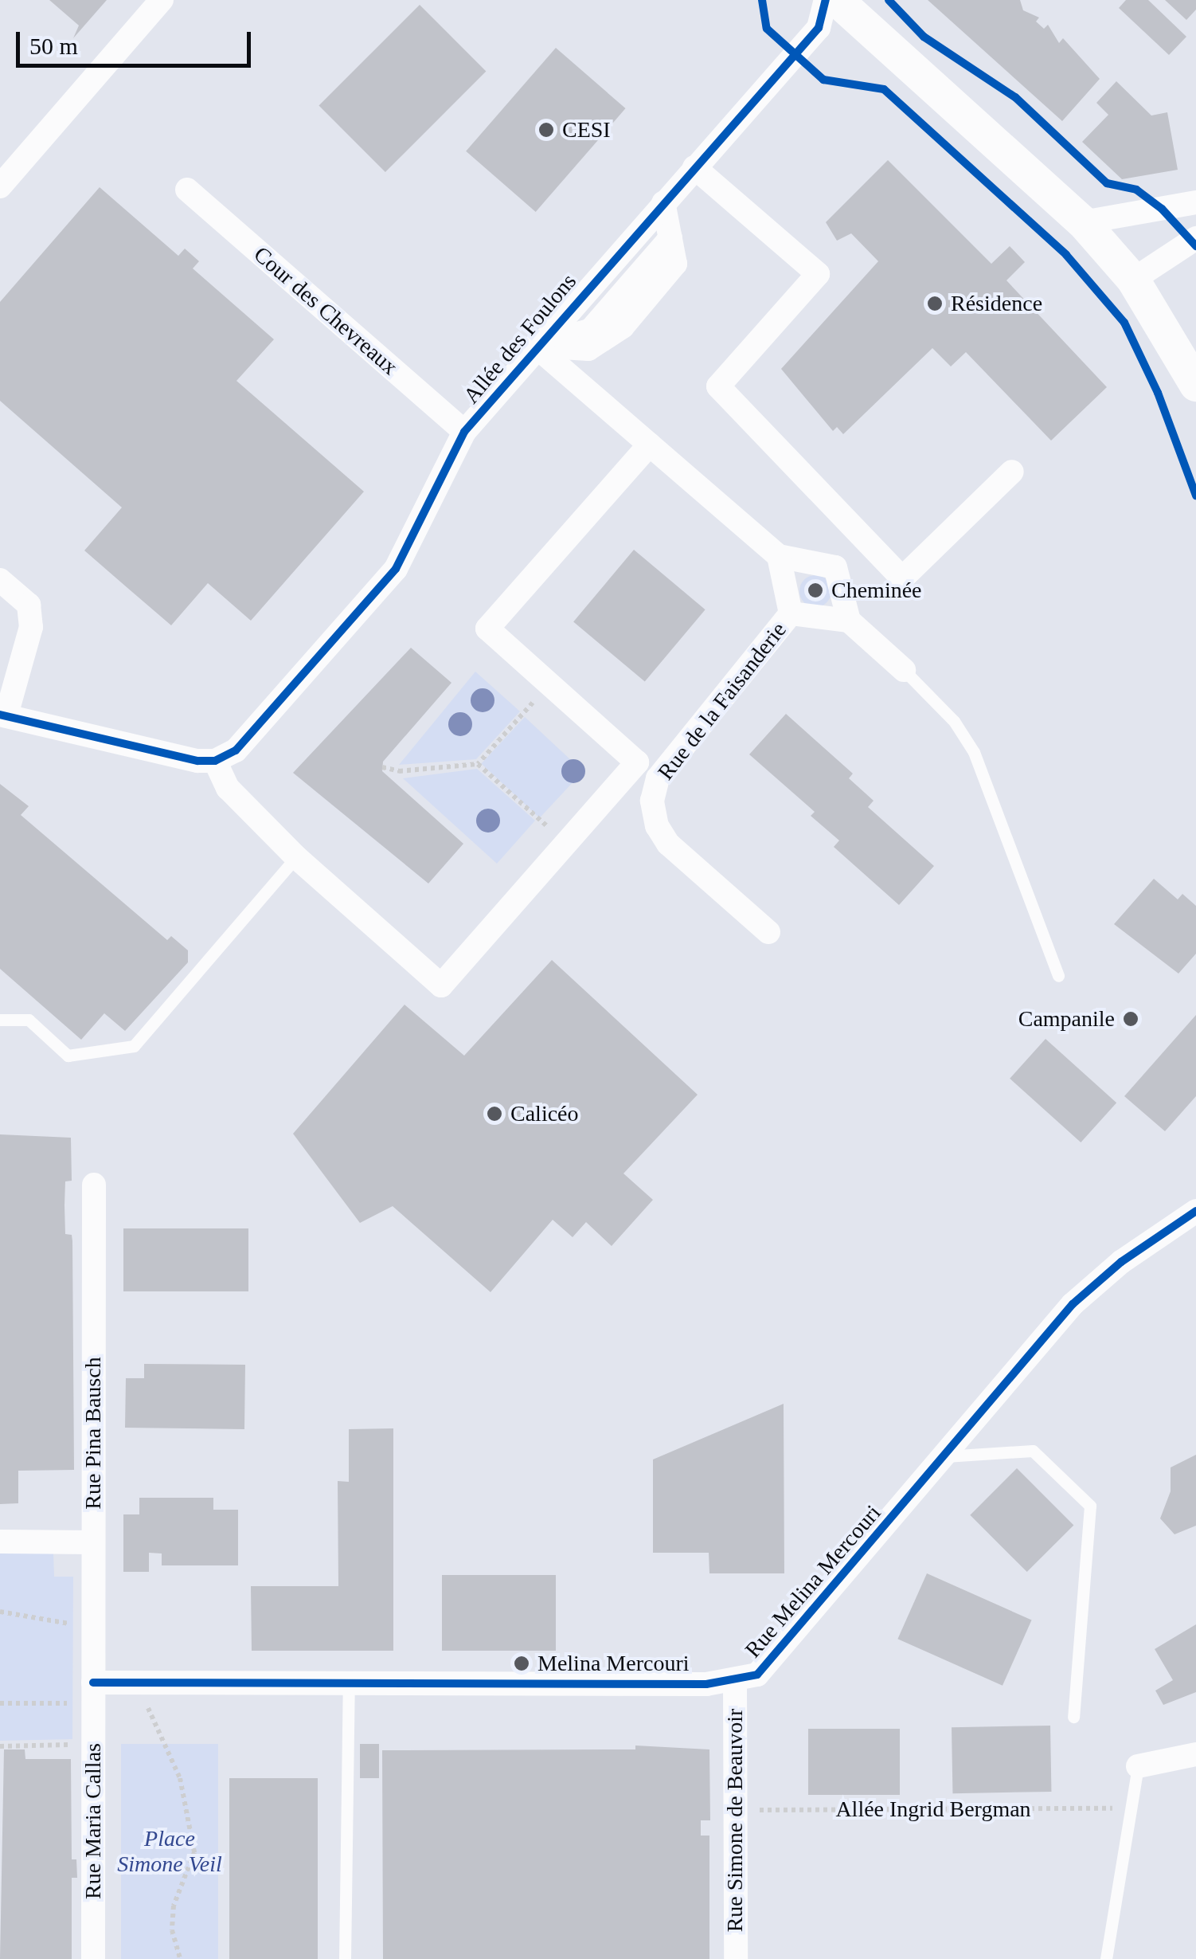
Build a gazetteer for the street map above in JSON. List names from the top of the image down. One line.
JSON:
{"streets":{"street":["Cour des Chevreaux","Allée des Foulons","Rue de la Faisanderie","Rue Pina Bausch","Rue Melina Mercouri","Rue Simone de Beauvoir","Rue Maria Callas"],"path":["Allée Ingrid Bergman"]},"crossings":[["Cour des Chevreaux","Allée des Foulons"],["Rue Pina Bausch","Rue Melina Mercouri"],["Rue Pina Bausch","Rue Maria Callas"],["Rue Melina Mercouri","Rue Simone de Beauvoir"],["Rue Melina Mercouri","Rue Maria Callas"],["Allée Ingrid Bergman","Rue Simone de Beauvoir"]],"parks":["Place Simone Veil"],"places":["CESI","Résidence","Cheminée","Campanile","Calicéo","Melina Mercouri"],"scale_bar":"50 m"}
